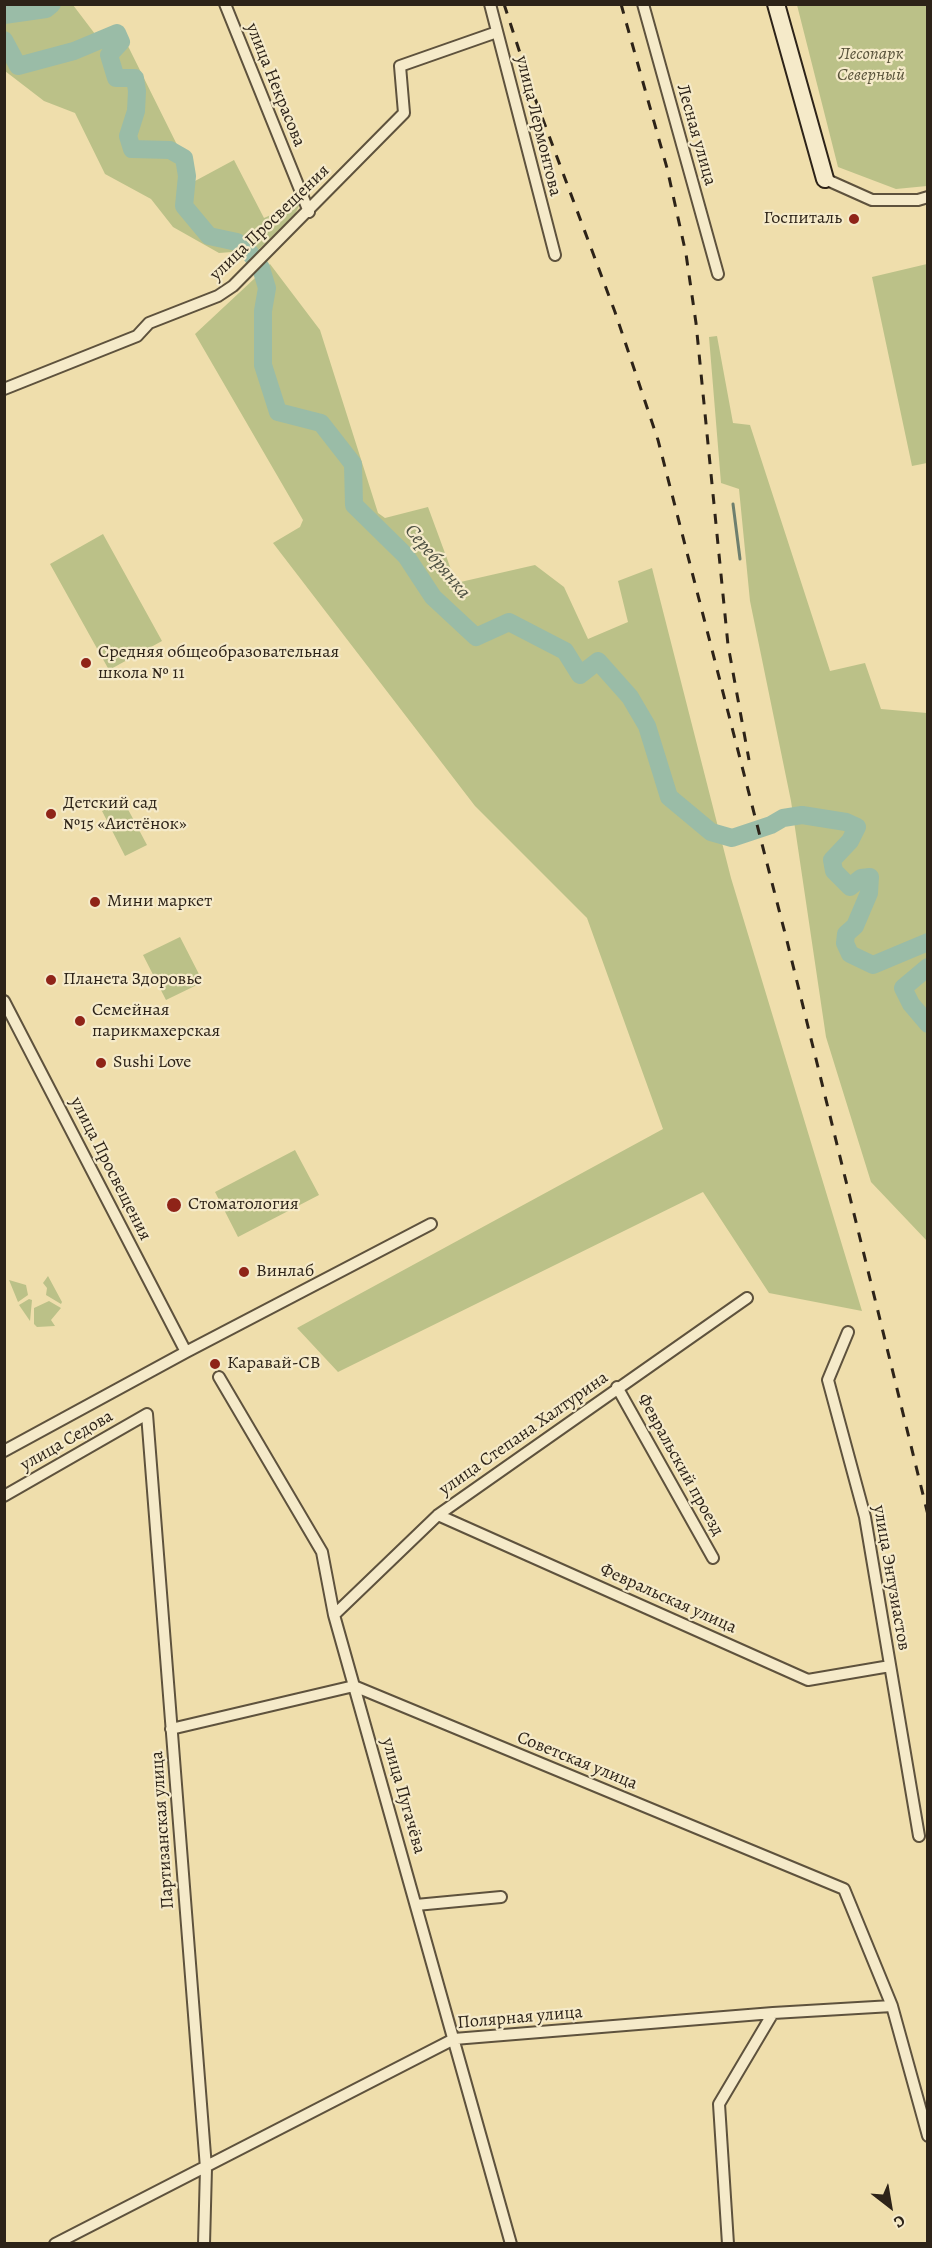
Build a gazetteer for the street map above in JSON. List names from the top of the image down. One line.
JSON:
{"streets":{"street":["улица Некрасова","улица Лермонтова","Лесная улица","улица Просвещения","улица Степана Халтурина","улица Седова","Февральский проезд","улица Энтузиастов","Февральская улица","Советская улица","улица Пугачёва","Партизанская улица","Полярная улица"]},"crossings":[["улица Некрасова","улица Просвещения"],["улица Лермонтова","улица Просвещения"],["улица Степана Халтурина","Февральский проезд"],["улица Степана Халтурина","Февральская улица"],["улица Степана Халтурина","улица Пугачёва"],["улица Седова","Партизанская улица"],["улица Энтузиастов","Февральская улица"],["Советская улица","улица Пугачёва"],["Советская улица","Полярная улица"],["улица Пугачёва","Полярная улица"],["Партизанская улица","Полярная улица"]],"water":["Серебрянка"],"parks":["Лесопарк Северный"],"places":["Госпиталь","Средняя общеобразовательная школа № 11","Детский сад №15 «Аистёнок»","Мини маркет","Планета Здоровье","Семейная парикмахерская","Sushi Love","Стоматология","Винлаб","Каравай-СВ"],"north":"bottom right"}
